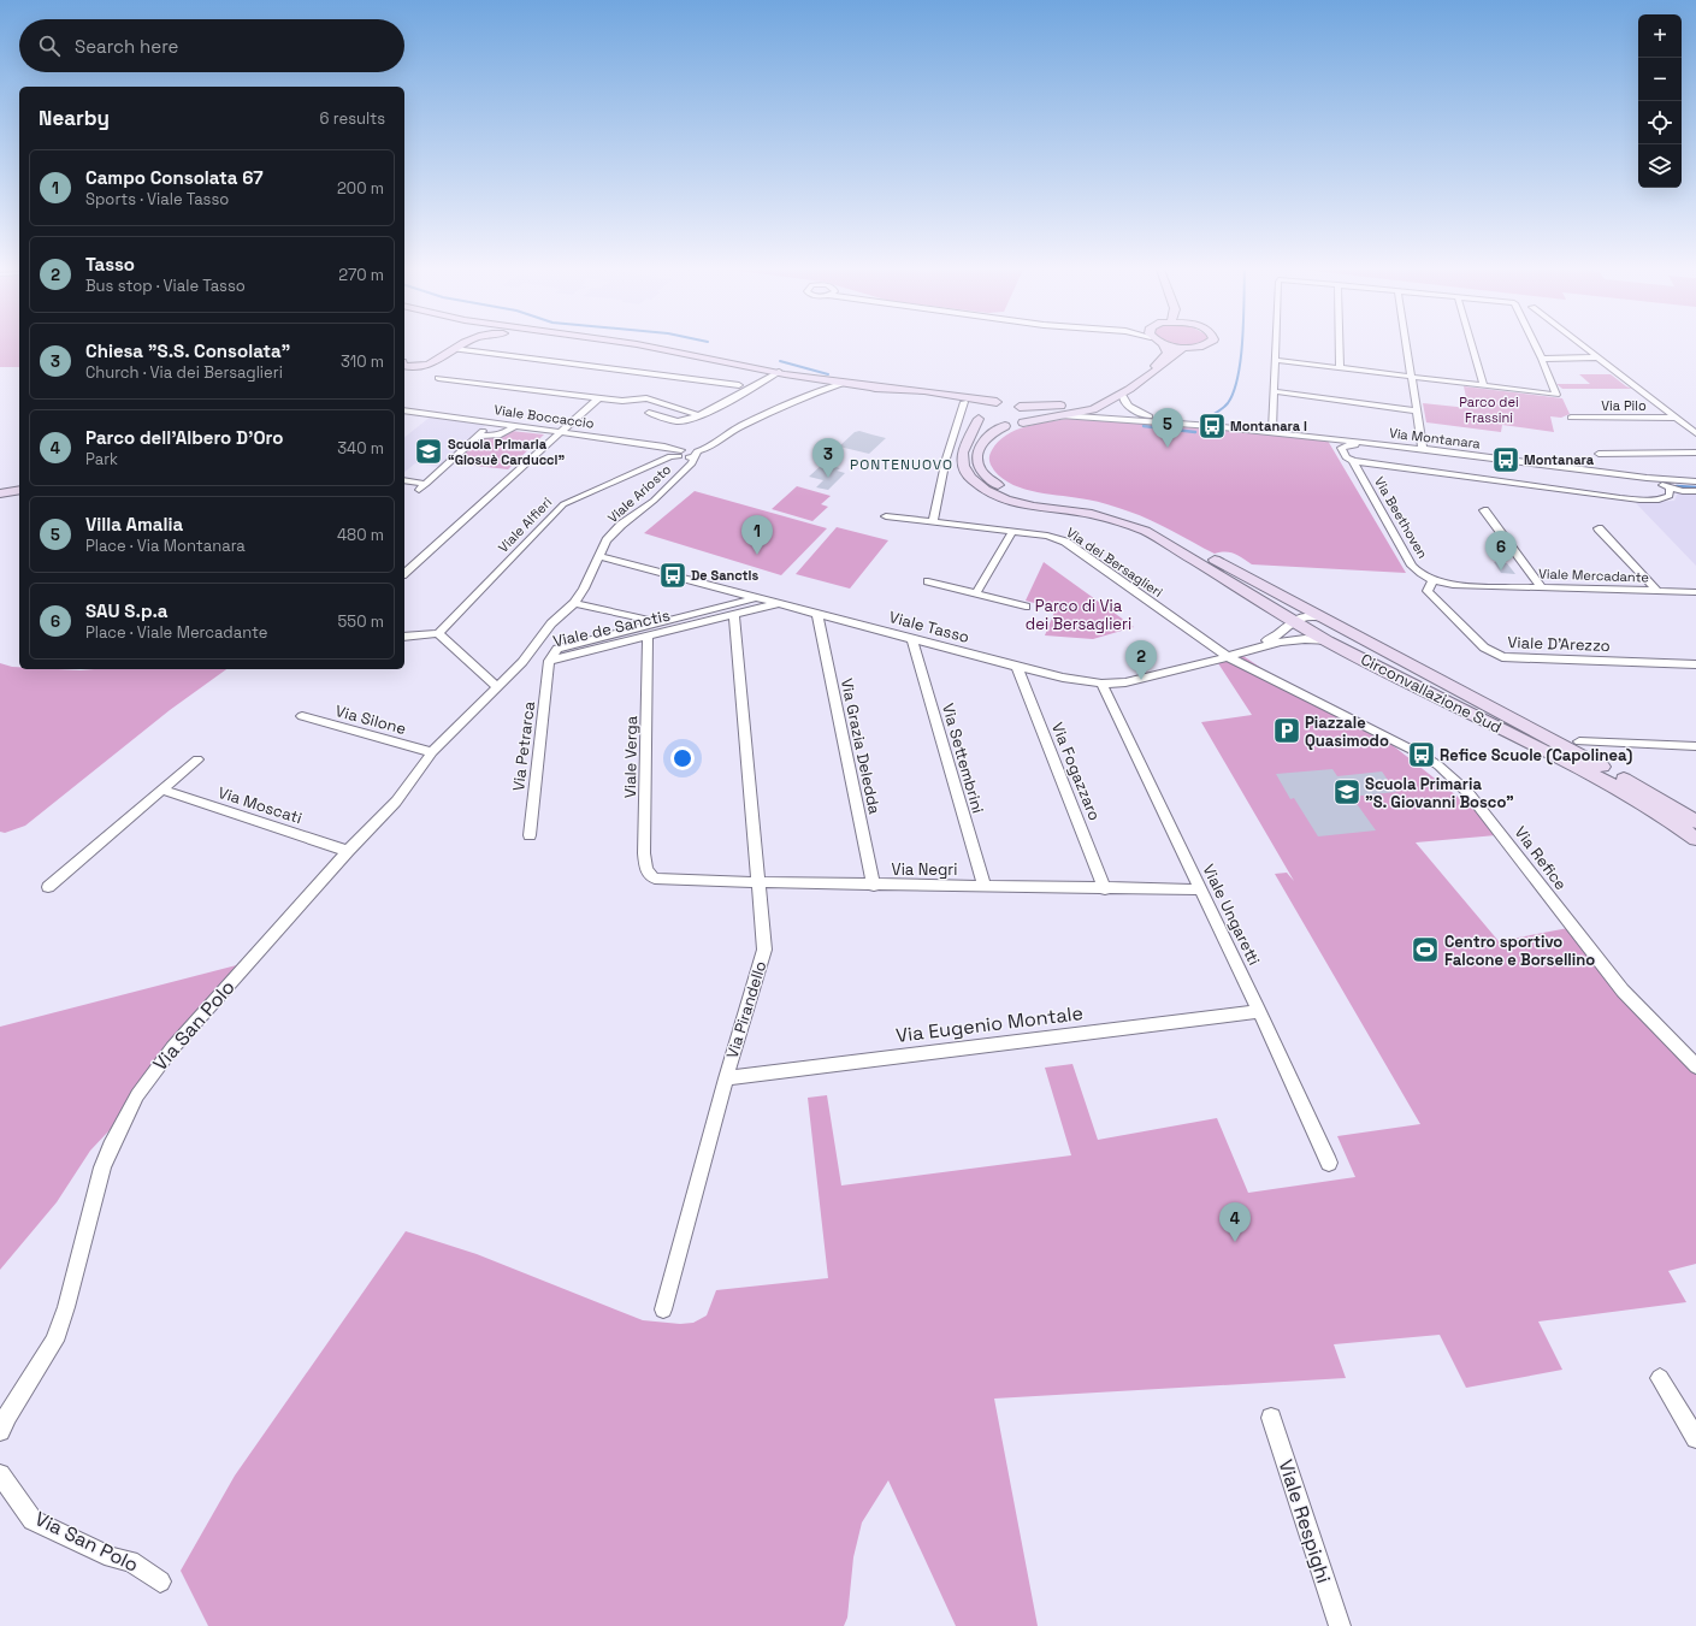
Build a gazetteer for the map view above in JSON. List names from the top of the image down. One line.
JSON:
{"streets":{"main road":["Circonvallazione Sud"],"street":["Via Pilo","Viale Boccaccio","Via Montanara","Viale Ariosto","Via Beethoven","Viale Alfieri","Via dei Bersaglieri","Viale Mercadante","Viale Tasso","Viale de Sanctis","Viale D'Arezzo","Via Silone","Via Petrarca","Via Grazia Deledda","Viale Verga","Via Settembrini","Via Fogazzaro","Via Moscati","Via Refice","Via Negri","Viale Ungaretti","Via Pirandello","Via Eugenio Montale","Via San Polo","Viale Respighi"]},"crossings":[["Viale Boccaccio","Viale Alfieri"],["Via Montanara","Via Beethoven"],["Via Montanara","Circonvallazione Sud"],["Viale Ariosto","Viale Tasso"],["Viale Ariosto","Via San Polo"],["Via Beethoven","Viale Mercadante"],["Via Beethoven","Viale D'Arezzo"],["Via dei Bersaglieri","Viale Tasso"],["Via dei Bersaglieri","Via Refice"],["Viale Mercadante","Viale D'Arezzo"],["Viale Tasso","Viale de Sanctis"],["Viale Tasso","Circonvallazione Sud"],["Viale Tasso","Via Grazia Deledda"],["Viale Tasso","Via Settembrini"],["Viale Tasso","Via Fogazzaro"],["Viale Tasso","Via Refice"],["Viale Tasso","Viale Ungaretti"],["Viale de Sanctis","Via Petrarca"],["Viale de Sanctis","Viale Verga"],["Viale de Sanctis","Via Pirandello"],["Via Silone","Via San Polo"],["Via Grazia Deledda","Via Negri"],["Viale Verga","Via Negri"],["Via Settembrini","Via Negri"],["Via Fogazzaro","Via Negri"],["Via Moscati","Via San Polo"],["Via Negri","Viale Ungaretti"],["Via Negri","Via Pirandello"],["Viale Ungaretti","Via Eugenio Montale"],["Via Pirandello","Via Eugenio Montale"]],"districts":["PONTENUOVO"],"parks":["Parco dei Frassini","Parco di Via dei Bersaglieri"],"places":{"bus stop":["Montanara I","Montanara","De Sanctis","Refice Scuole (Capolinea)"],"school or university":["Scuola Primaria “Giosuè Carducci”","Scuola Primaria \"S. Giovanni Bosco\""],"parking":["Piazzale Quasimodo"],"sports":["Centro sportivo Falcone e Borsellino"]},"page":{"map_buttons":["+","−"],"search":"Search here","heading":["Nearby","6 results"],"list":[{"mark":"1","name":"Campo Consolata 67","note":"Sports · Viale Tasso","value":"200 m"},{"mark":"2","name":"Tasso","note":"Bus stop · Viale Tasso","value":"270 m"},{"mark":"3","name":"Chiesa \"S.S. Consolata\"","note":"Church · Via dei Bersaglieri","value":"310 m"},{"mark":"4","name":"Parco dell'Albero D'Oro","note":"Park","value":"340 m"},{"mark":"5","name":"Villa Amalia","note":"Place · Via Montanara","value":"480 m"},{"mark":"6","name":"SAU S.p.a","note":"Place · Viale Mercadante","value":"550 m"}],"pins":["5","3","1","6","2","4"]}}
